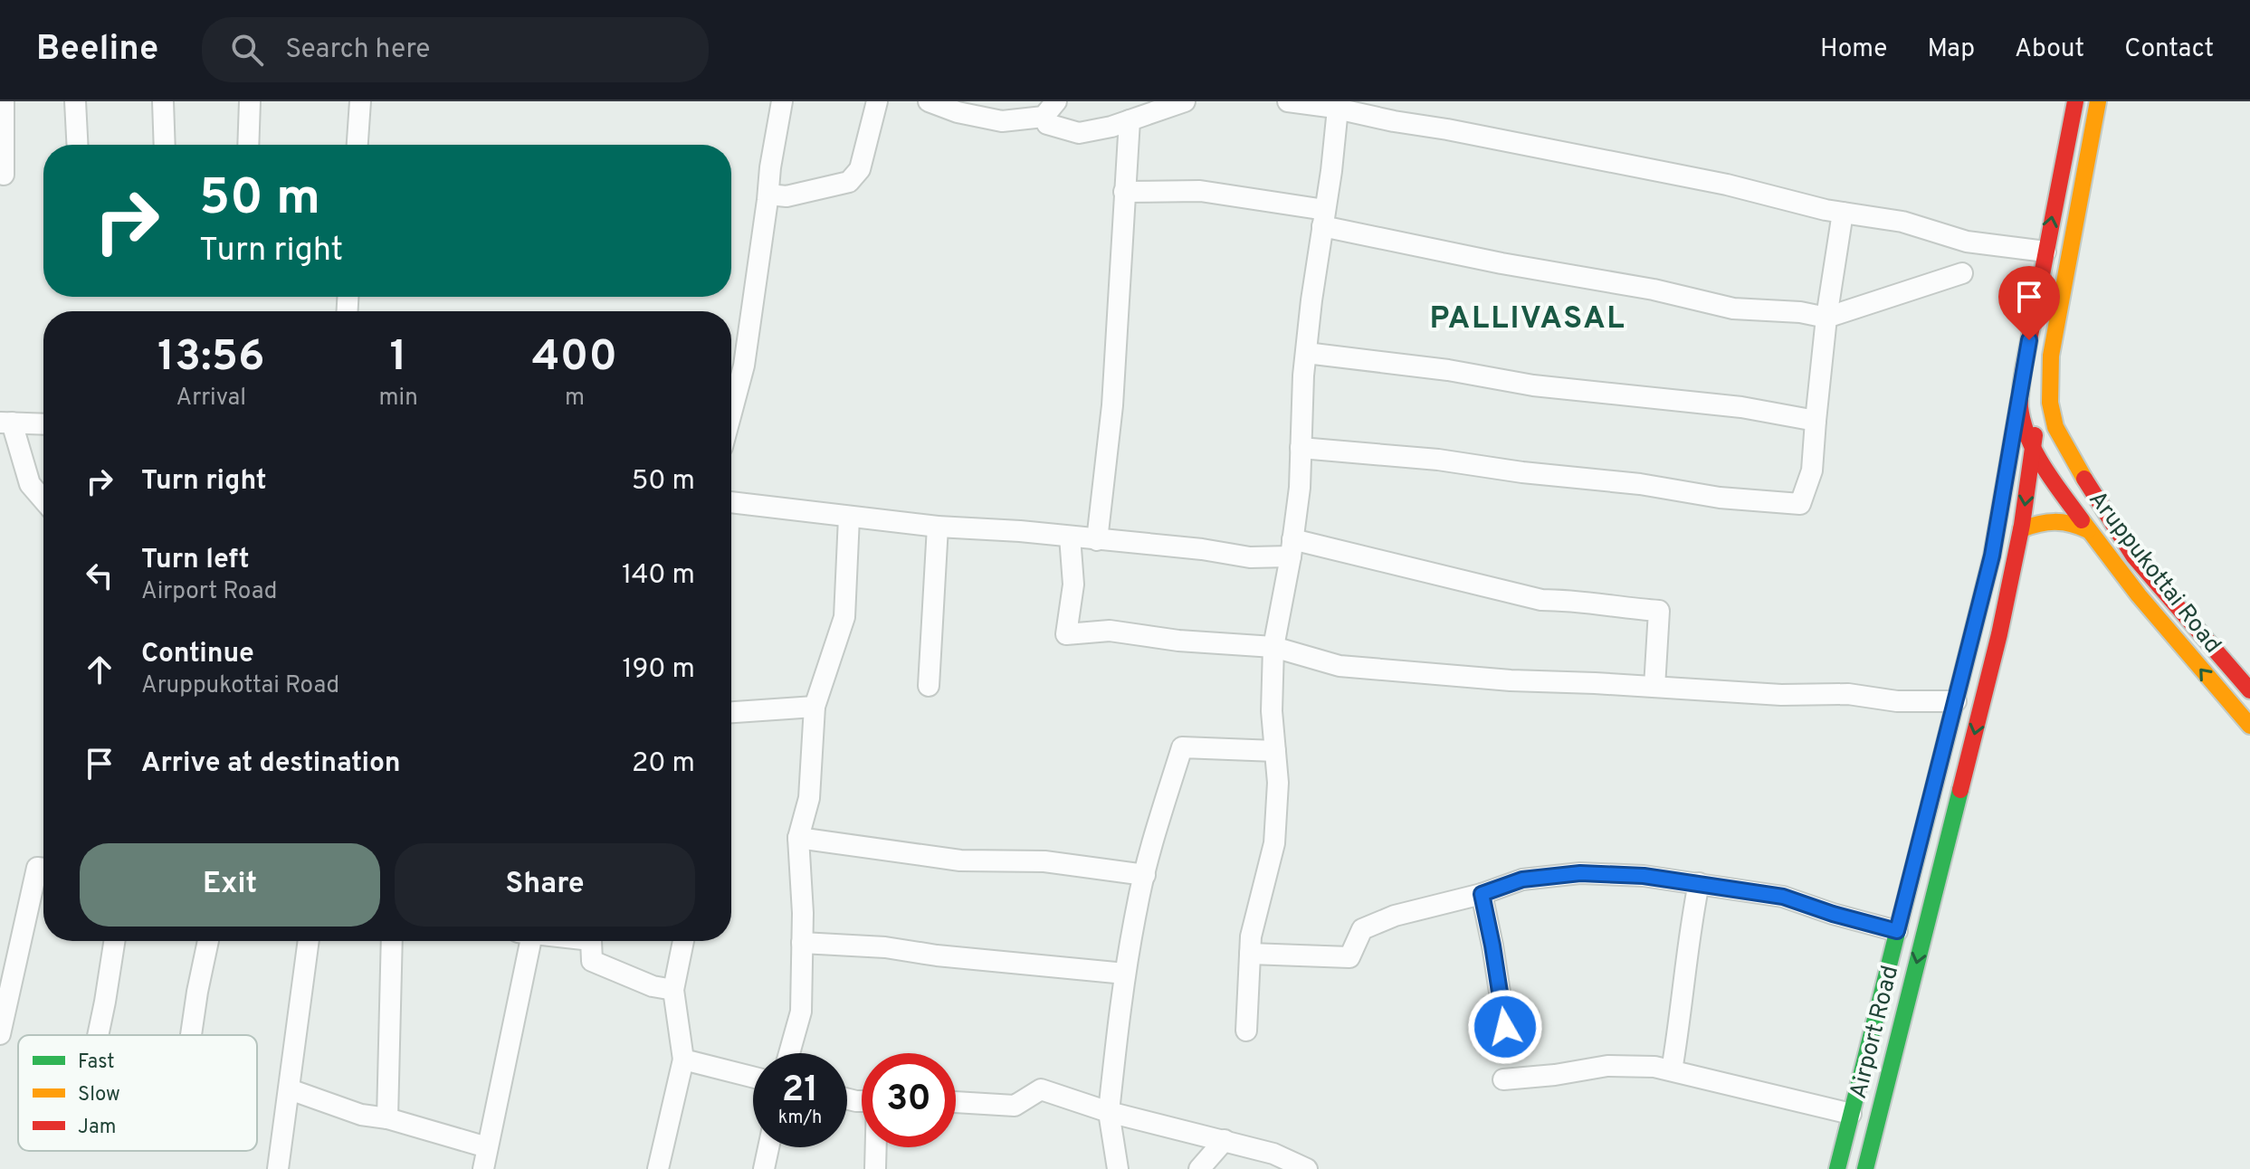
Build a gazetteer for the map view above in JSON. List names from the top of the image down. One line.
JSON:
{"streets":{"main road":["Aruppukottai Road","Airport Road"]},"crossings":[["Aruppukottai Road","Airport Road"]],"districts":["PALLIVASAL"],"legend":["Fast","Slow","Jam"],"page":{"header":"Beeline","search":"Search here","nav":["Home","Map","About","Contact"],"turn":["50 m","Turn right"],"eta":["13:56","Arrival","1","min","400","m"],"list":[{"name":"Turn right","value":"50 m"},{"name":"Turn left","note":"Airport Road","value":"140 m"},{"name":"Continue","note":"Aruppukottai Road","value":"190 m"},{"name":"Arrive at destination","value":"20 m"}],"buttons":["Exit","Share"],"speed":"21 km/h","limit":"30"}}
